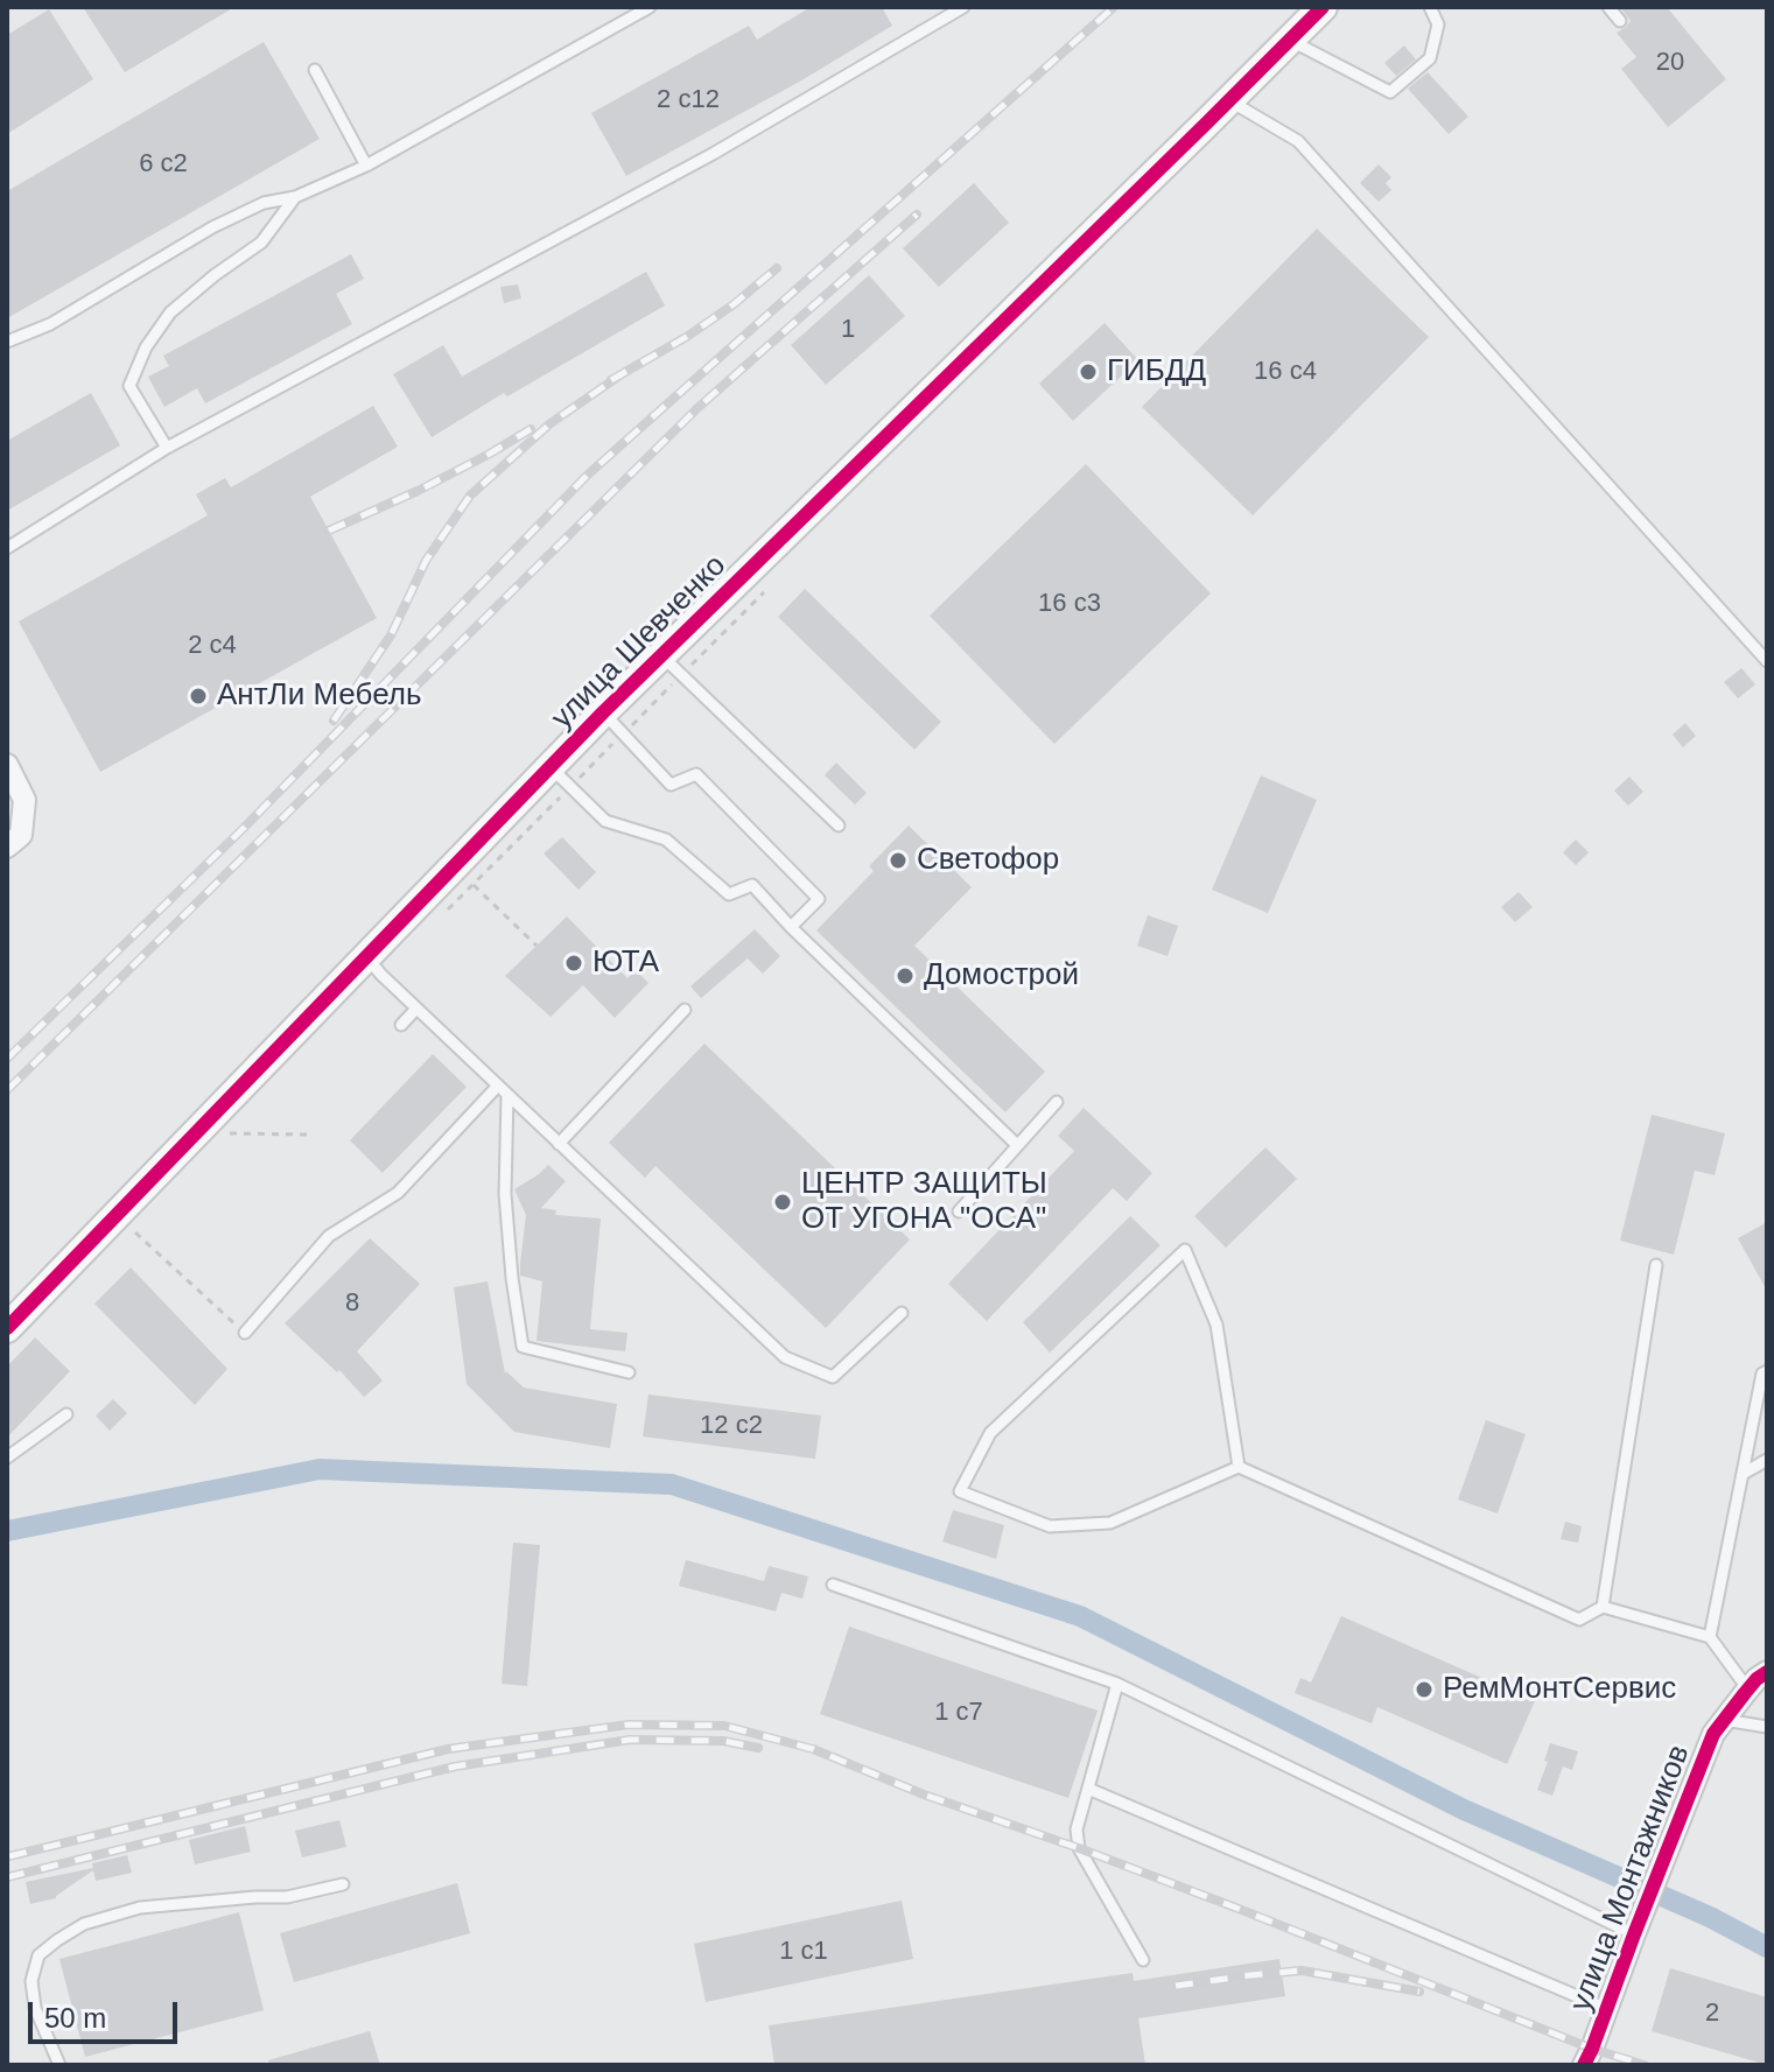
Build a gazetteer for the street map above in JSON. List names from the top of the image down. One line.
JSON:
{"streets":{"street":["улица Шевченко","улица Монтажников"]},"places":["ГИБДД","АнтЛи Мебель","Светофор","ЮТА","Домострой","ЦЕНТР ЗАЩИТЫ ОТ УГОНА \"ОСА\"","РемМонтСервис"],"house_numbers":["20","2 с12","6 с2","1","16 с4","16 с3","2 с4","8","12 с2","1 с7","1 с1","2"],"scale_bar":"50 m"}
